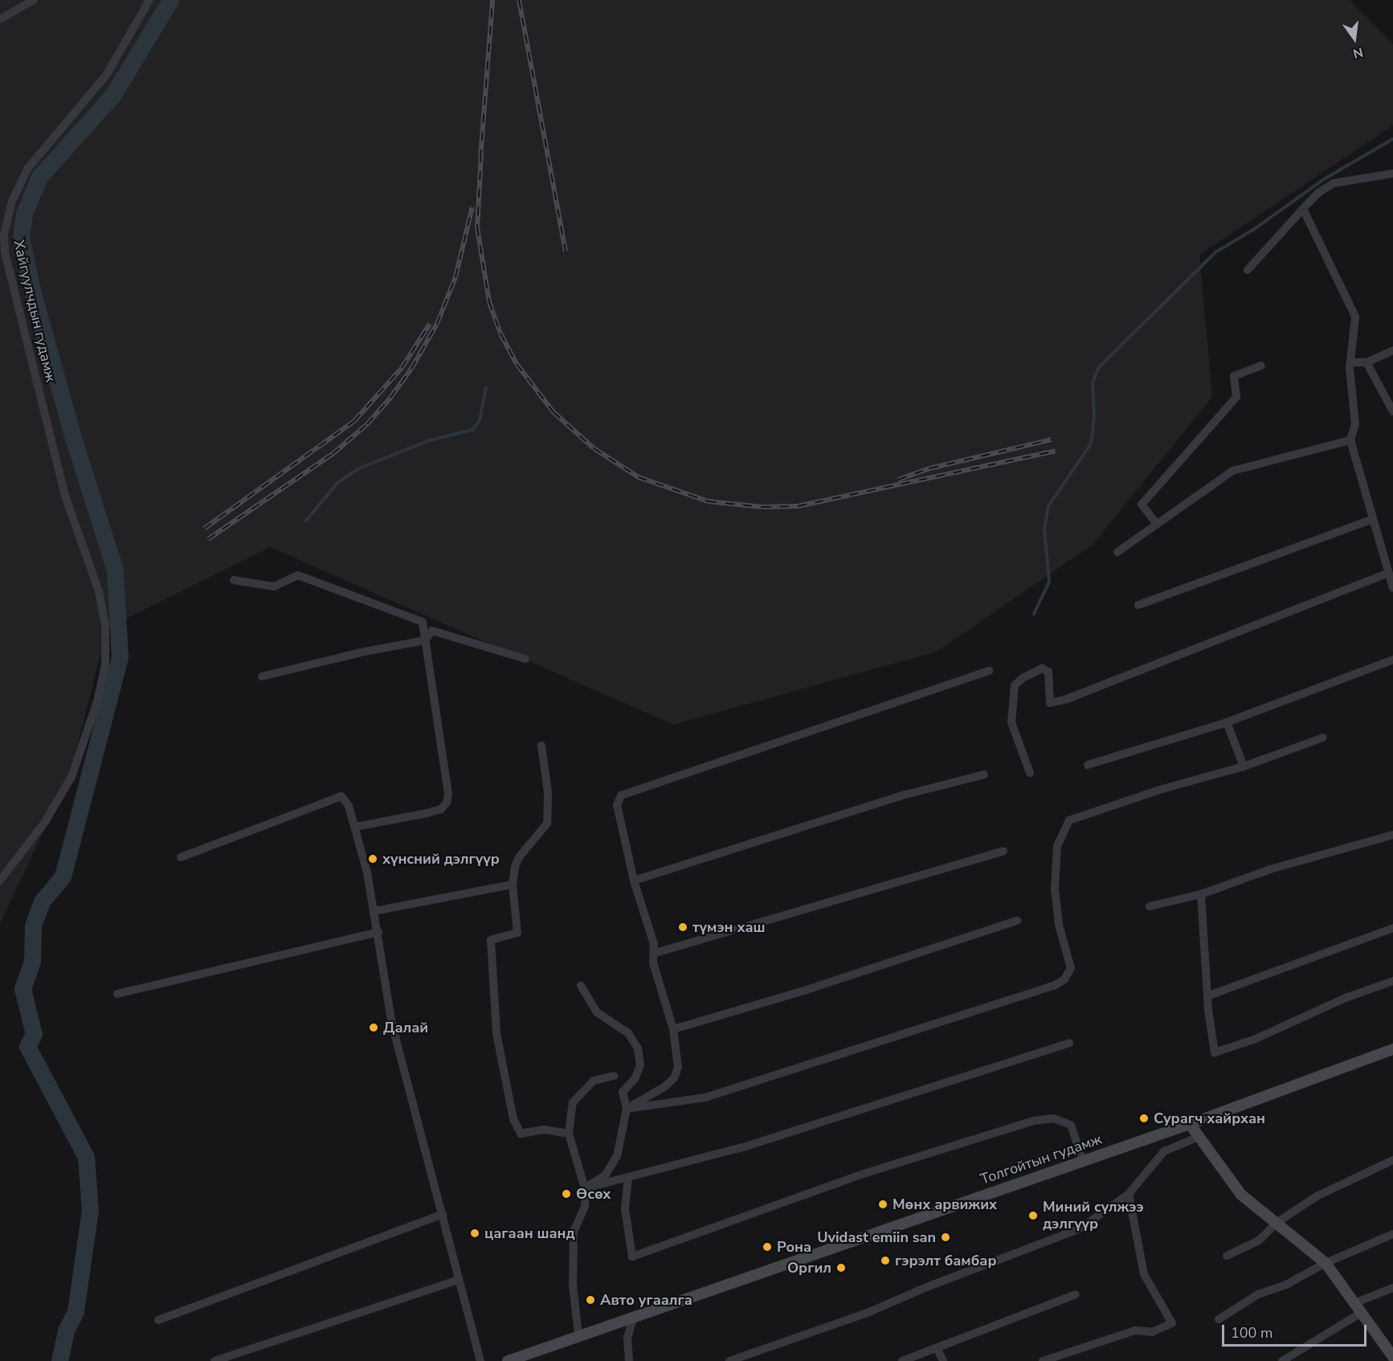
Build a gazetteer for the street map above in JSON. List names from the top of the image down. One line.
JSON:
{"streets":{"main road":["Толгойтын гудамж"],"street":["Хайгуулчдын гудамж"]},"places":["хүнсний дэлгүүр","түмэн хаш","Далай","Сурагч хайрхан","Өсөх","Мөнх арвижих","Миний сүлжээ дэлгүүр","цагаан шанд","Uvidast emiin san","Рона","гэрэлт бамбар","Оргил","Авто угаалга"],"scale_bar":"100 m","north":"bottom"}
